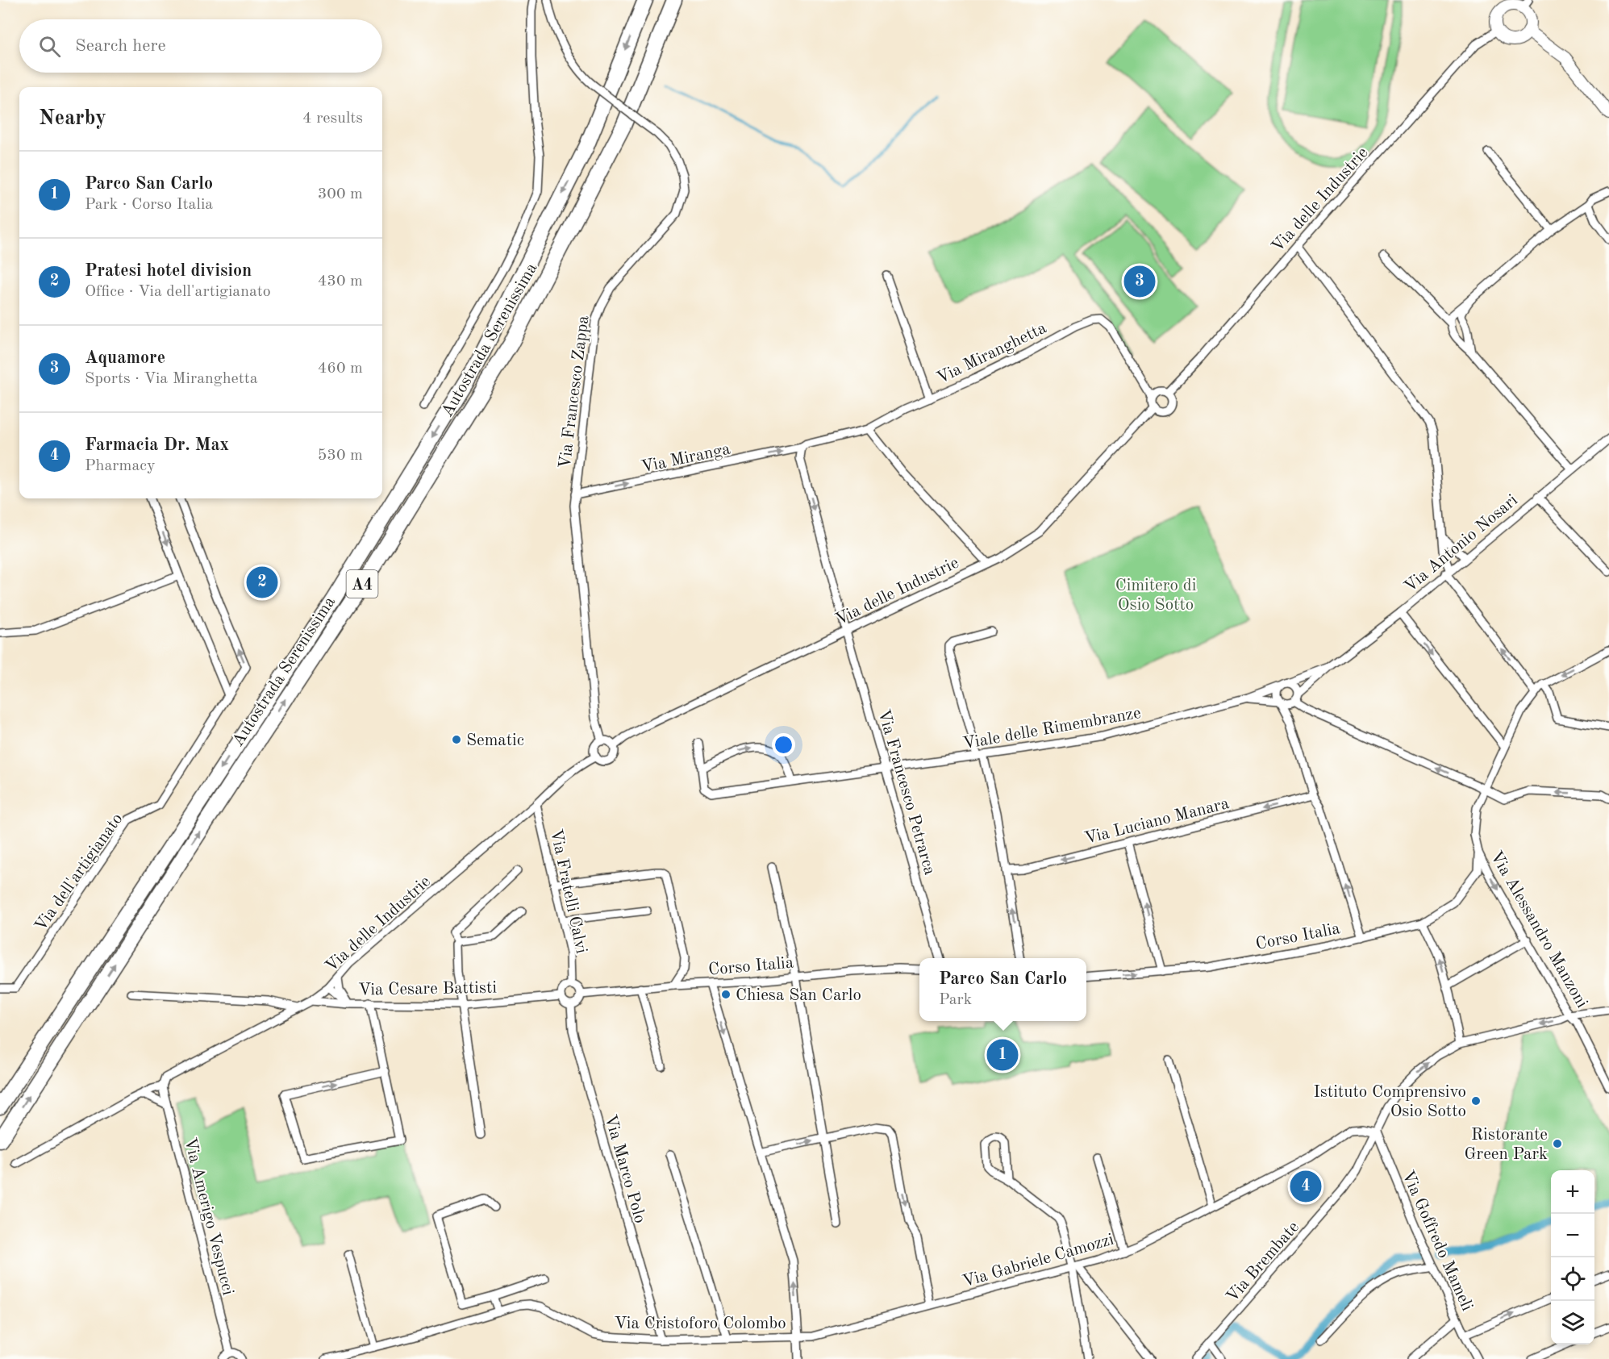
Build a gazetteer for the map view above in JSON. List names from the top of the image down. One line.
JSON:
{"streets":{"highway":["Autostrada Serenissima","A4"],"street":["Via delle Industrie","Via Miranghetta","Via Francesco Zappa","Via Miranga","Via Antonio Nosari","Viale delle Rimembranze","Via Francesco Petrarca","Via Luciano Manara","Via dell'artigianato","Via Fratelli Calvi","Via Alessandro Manzoni","Corso Italia","Via Cesare Battisti","Via Marco Polo","Via Amerigo Vespucci","Via Goffredo Mameli","Via Gabriele Camozzi","Via Brembate","Via Cristoforo Colombo"]},"crossings":[["Via delle Industrie","Via Miranghetta"],["Via delle Industrie","Via Francesco Zappa"],["Via delle Industrie","Via Francesco Petrarca"],["Via delle Industrie","Via Fratelli Calvi"],["Via delle Industrie","Via Cesare Battisti"],["Via delle Industrie","Via Amerigo Vespucci"],["Via Miranghetta","Via Miranga"],["Via Francesco Zappa","Via Miranga"],["Via Antonio Nosari","Viale delle Rimembranze"],["Viale delle Rimembranze","Via Francesco Petrarca"],["Via Fratelli Calvi","Corso Italia"],["Via Fratelli Calvi","Via Cesare Battisti"],["Via Fratelli Calvi","Via Marco Polo"],["Via Alessandro Manzoni","Corso Italia"],["Via Alessandro Manzoni","Via Brembate"],["Corso Italia","Via Cesare Battisti"],["Corso Italia","Via Marco Polo"],["Via Cesare Battisti","Via Marco Polo"],["Via Marco Polo","Via Cristoforo Colombo"],["Via Goffredo Mameli","Via Gabriele Camozzi"],["Via Goffredo Mameli","Via Brembate"],["Via Gabriele Camozzi","Via Brembate"],["Via Gabriele Camozzi","Via Cristoforo Colombo"]],"one_way":["Via Miranga","Via Luciano Manara"],"parks":["Cimitero di Osio Sotto"],"places":["Sematic","Chiesa San Carlo","Istituto Comprensivo Osio Sotto","Ristorante Green Park"],"page":{"search":"Search here","heading":["Nearby","4 results"],"list":[{"mark":"1","name":"Parco San Carlo","note":"Park · Corso Italia","value":"300 m"},{"mark":"2","name":"Pratesi hotel division","note":"Office · Via dell'artigianato","value":"430 m"},{"mark":"3","name":"Aquamore","note":"Sports · Via Miranghetta","value":"460 m"},{"mark":"4","name":"Farmacia Dr. Max","note":"Pharmacy","value":"530 m"}],"pins":["3","2","1","4"],"popup":["Parco San Carlo","Park"],"map_buttons":["+","−"]}}
